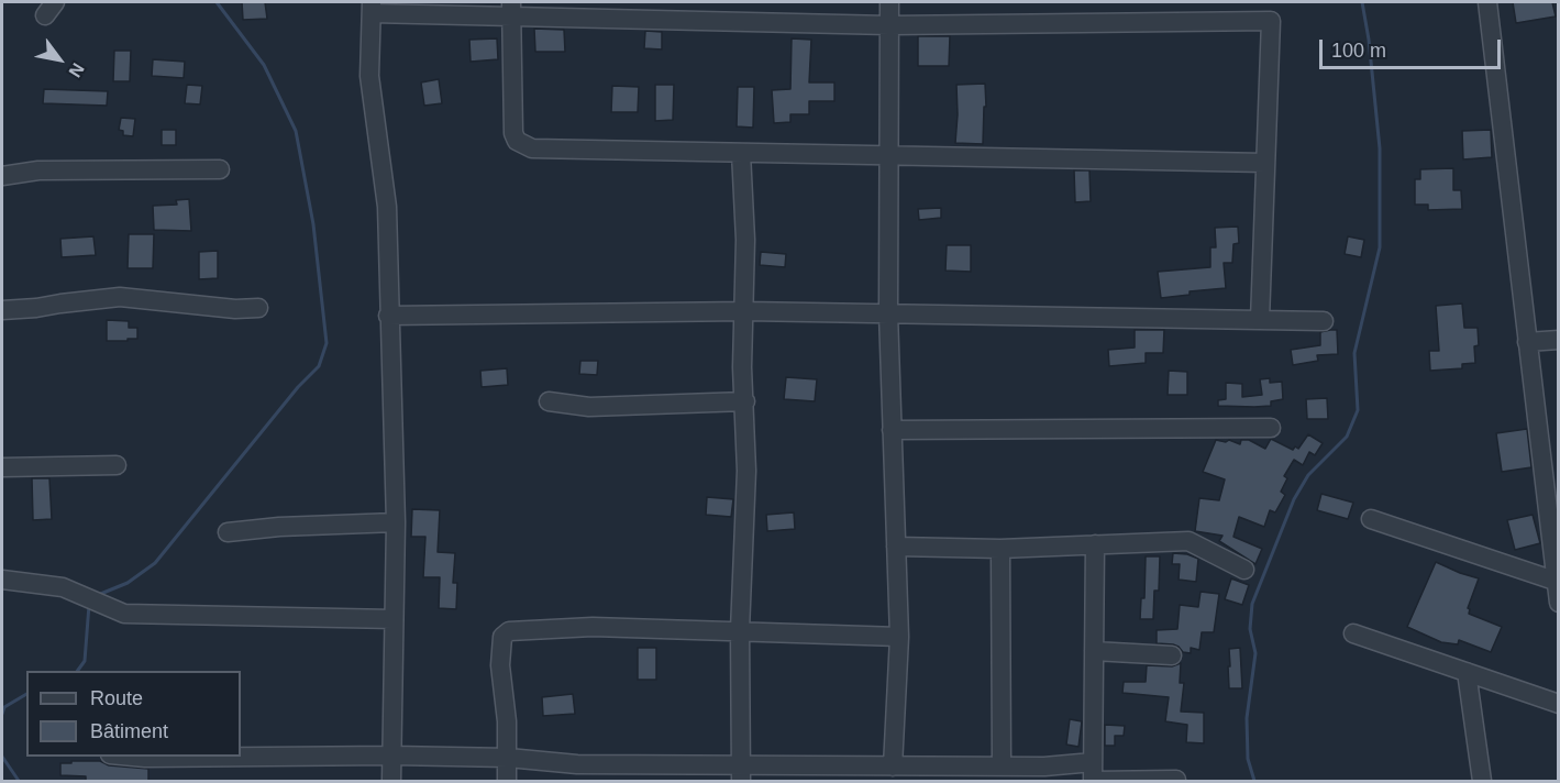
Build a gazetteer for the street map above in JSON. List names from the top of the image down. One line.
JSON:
{"legend":["Route","Bâtiment"],"scale_bar":"100 m","north":"bottom right"}
